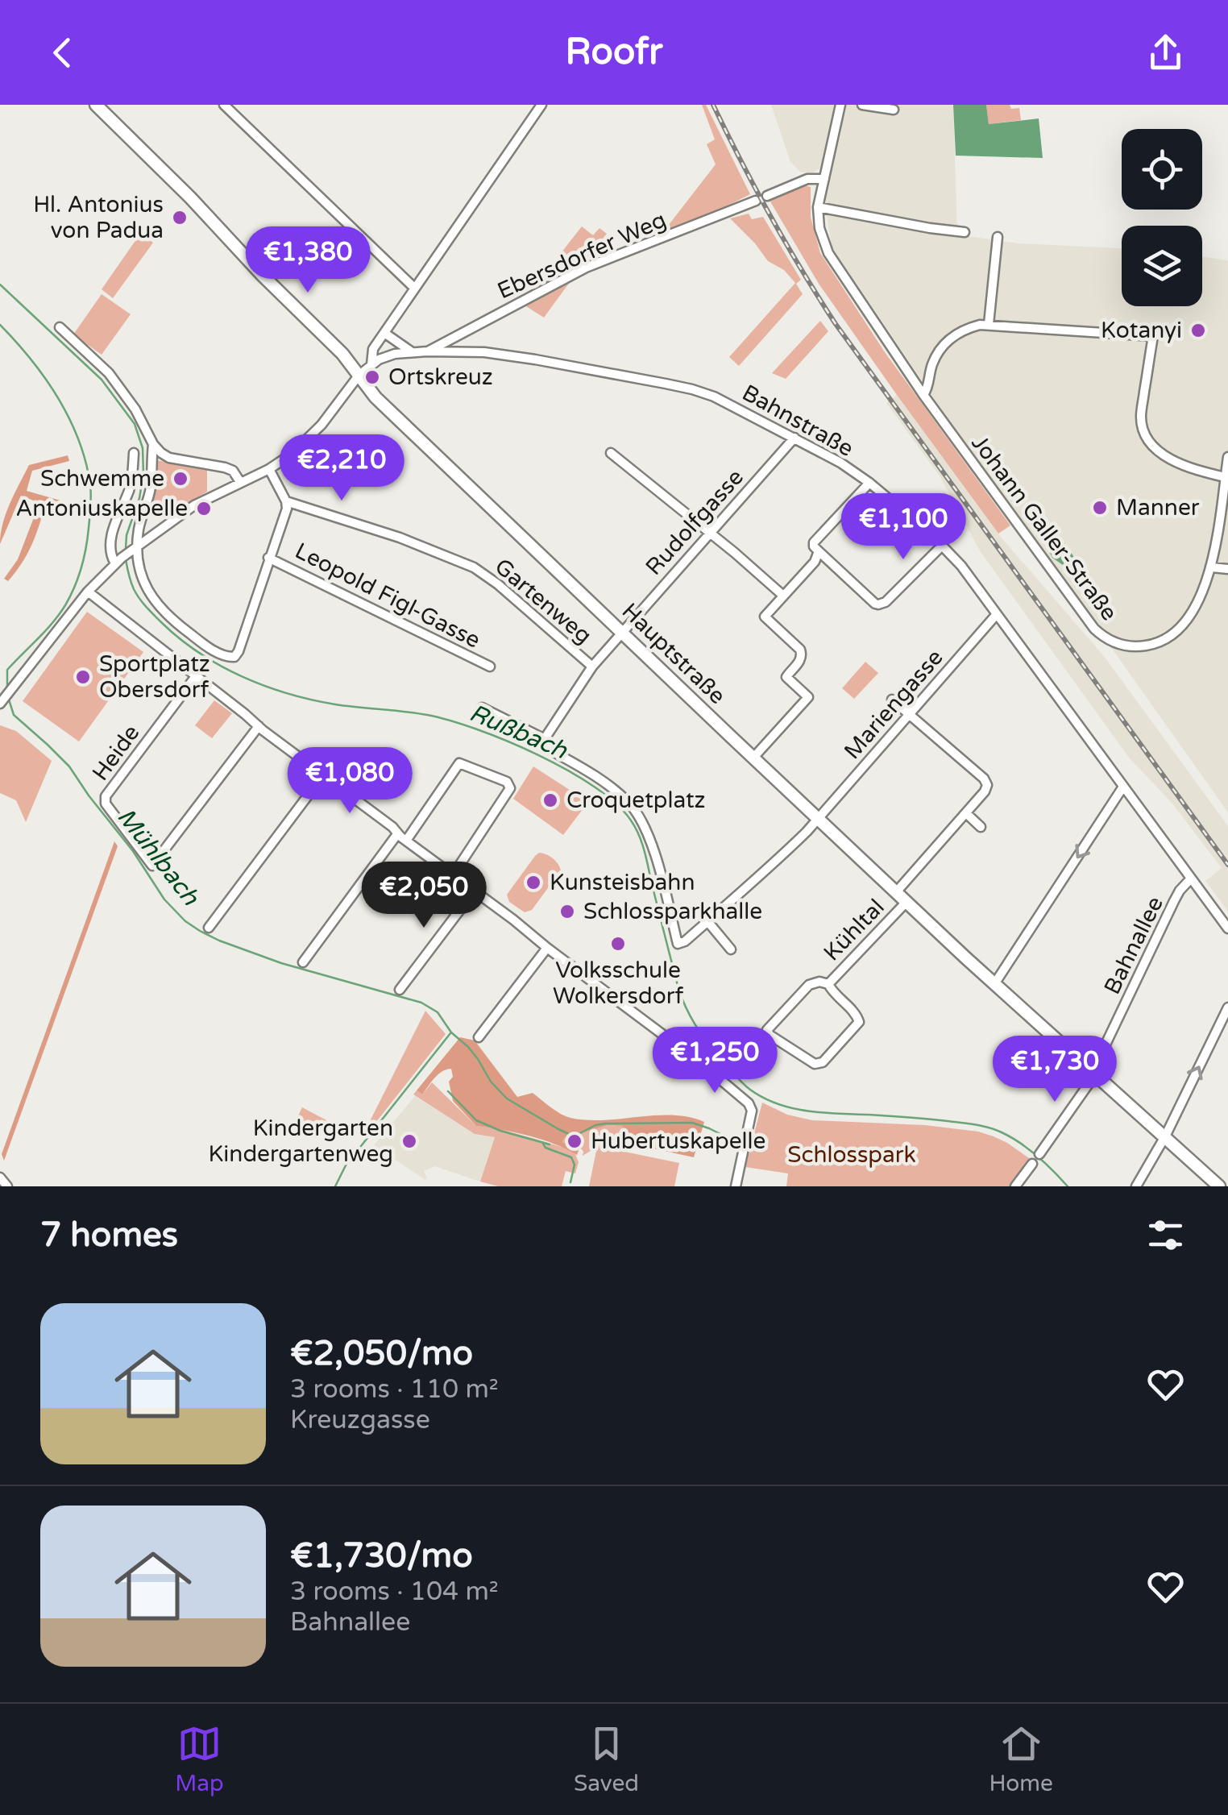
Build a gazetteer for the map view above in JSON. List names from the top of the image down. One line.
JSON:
{"streets":{"main road":["Hauptstraße"],"street":["Ebersdorfer Weg","Bahnstraße","Rudolfgasse","Johann Galler-Straße","Leopold Figl-Gasse","Gartenweg","Mariengasse","Heide","Kühltal","Bahnallee"]},"crossings":[["Ebersdorfer Weg","Bahnstraße"],["Bahnstraße","Rudolfgasse"],["Bahnstraße","Mariengasse"],["Bahnstraße","Bahnallee"],["Rudolfgasse","Gartenweg"],["Rudolfgasse","Hauptstraße"],["Rudolfgasse","Mariengasse"],["Hauptstraße","Mariengasse"],["Hauptstraße","Kühltal"],["Hauptstraße","Bahnallee"]],"water":["Rußbach","Mühlbach"],"parks":["Schlosspark"],"places":["Hl. Antonius von Padua","Kotanyi","Ortskreuz","Schwemme","Manner","Antoniuskapelle","Sportplatz Obersdorf","Croquetplatz","Kunsteisbahn","Schlossparkhalle","Volksschule Wolkersdorf","Kindergarten Kindergartenweg","Hubertuskapelle"],"page":{"header":"Roofr","price":["€1,380","€2,210","€1,100","€1,080","€2,050","€1,250","€1,730"],"heading":"7 homes","list":[{"name":"€2,050/mo","note":"3 rooms · 110 m² · Kreuzgasse"},{"name":"€1,730/mo","note":"3 rooms · 104 m² · Bahnallee"}],"tabs":["Map","Saved","Home"]}}
